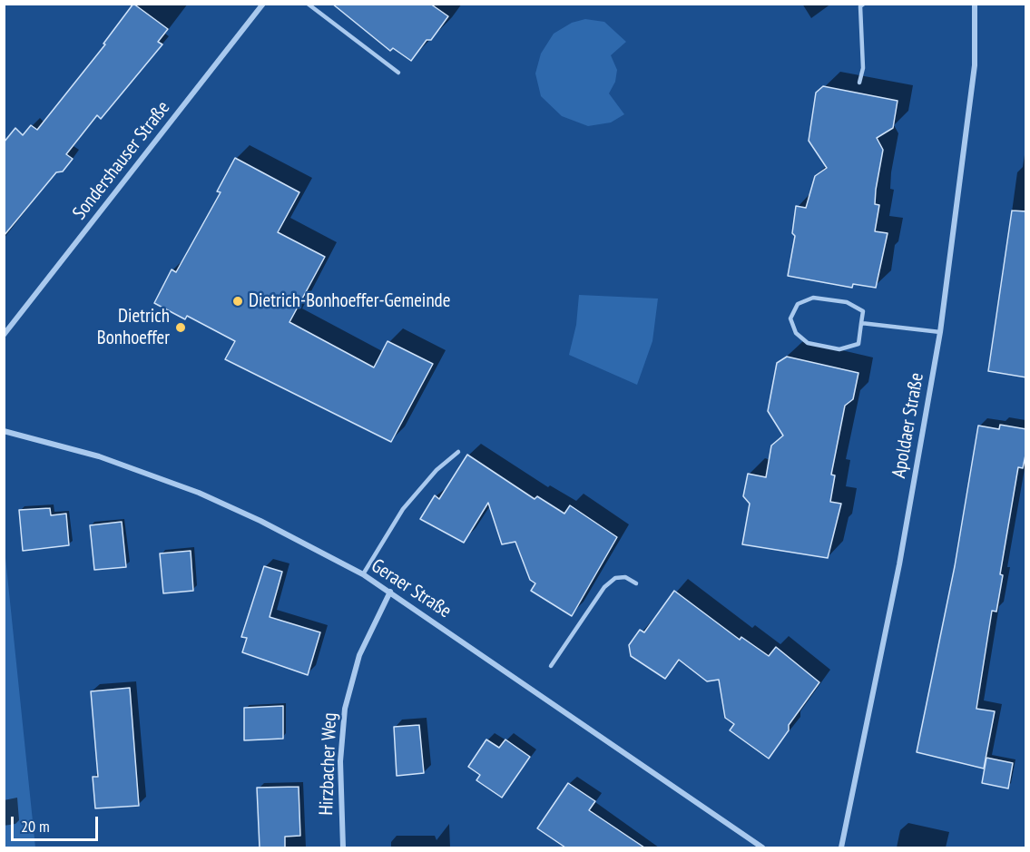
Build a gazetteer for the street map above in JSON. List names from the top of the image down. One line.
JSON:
{"streets":{"street":["Sondershauser Straße","Apoldaer Straße","Geraer Straße","Hirzbacher Weg"]},"crossings":[["Geraer Straße","Hirzbacher Weg"]],"places":["Dietrich-Bonhoeffer-Gemeinde","Dietrich Bonhoeffer"],"scale_bar":"20 m"}
